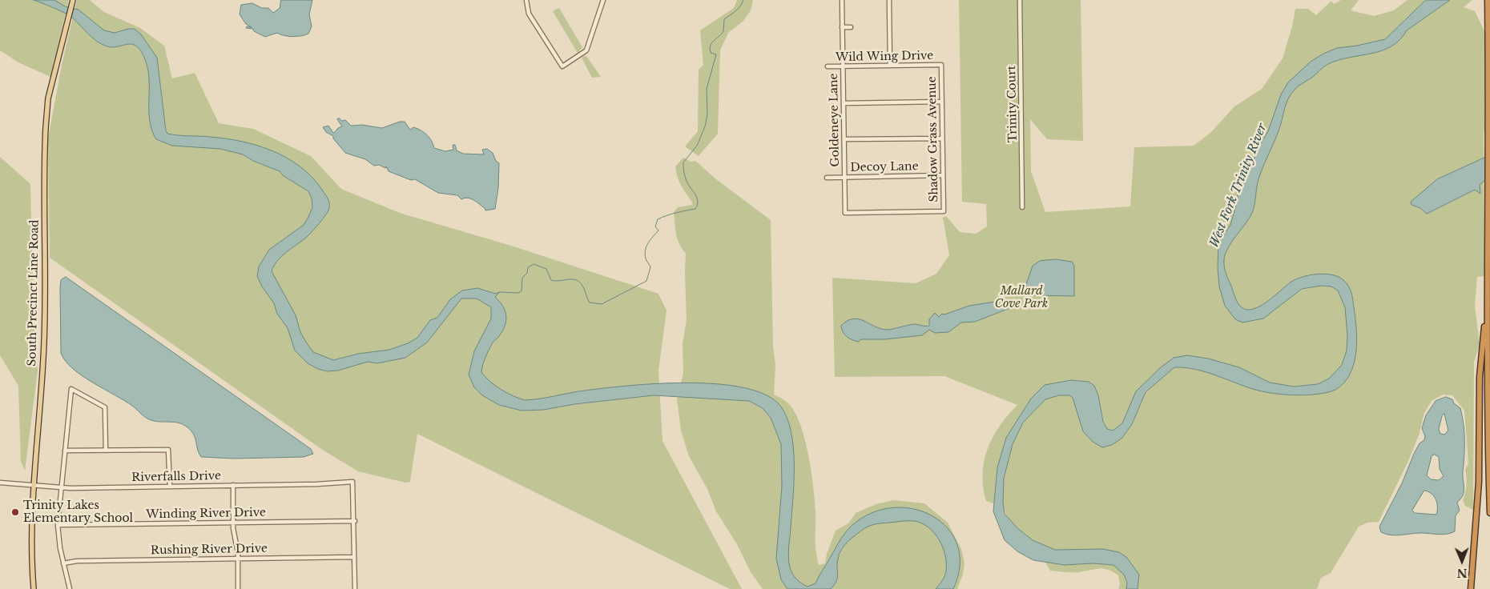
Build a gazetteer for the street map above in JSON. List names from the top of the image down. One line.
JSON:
{"streets":{"main road":["South Precinct Line Road"],"street":["Wild Wing Drive","Trinity Court","Goldeneye Lane","Shadow Grass Avenue","Decoy Lane","Riverfalls Drive","Winding River Drive","Rushing River Drive"]},"crossings":[["Wild Wing Drive","Goldeneye Lane"],["Wild Wing Drive","Shadow Grass Avenue"],["Goldeneye Lane","Shadow Grass Avenue"],["Goldeneye Lane","Decoy Lane"],["Shadow Grass Avenue","Decoy Lane"],["South Precinct Line Road","Riverfalls Drive"],["Riverfalls Drive","Winding River Drive"]],"water":["West Fork Trinity River"],"parks":["Mallard Cove Park"],"places":["Trinity Lakes Elementary School"],"north":"bottom"}
